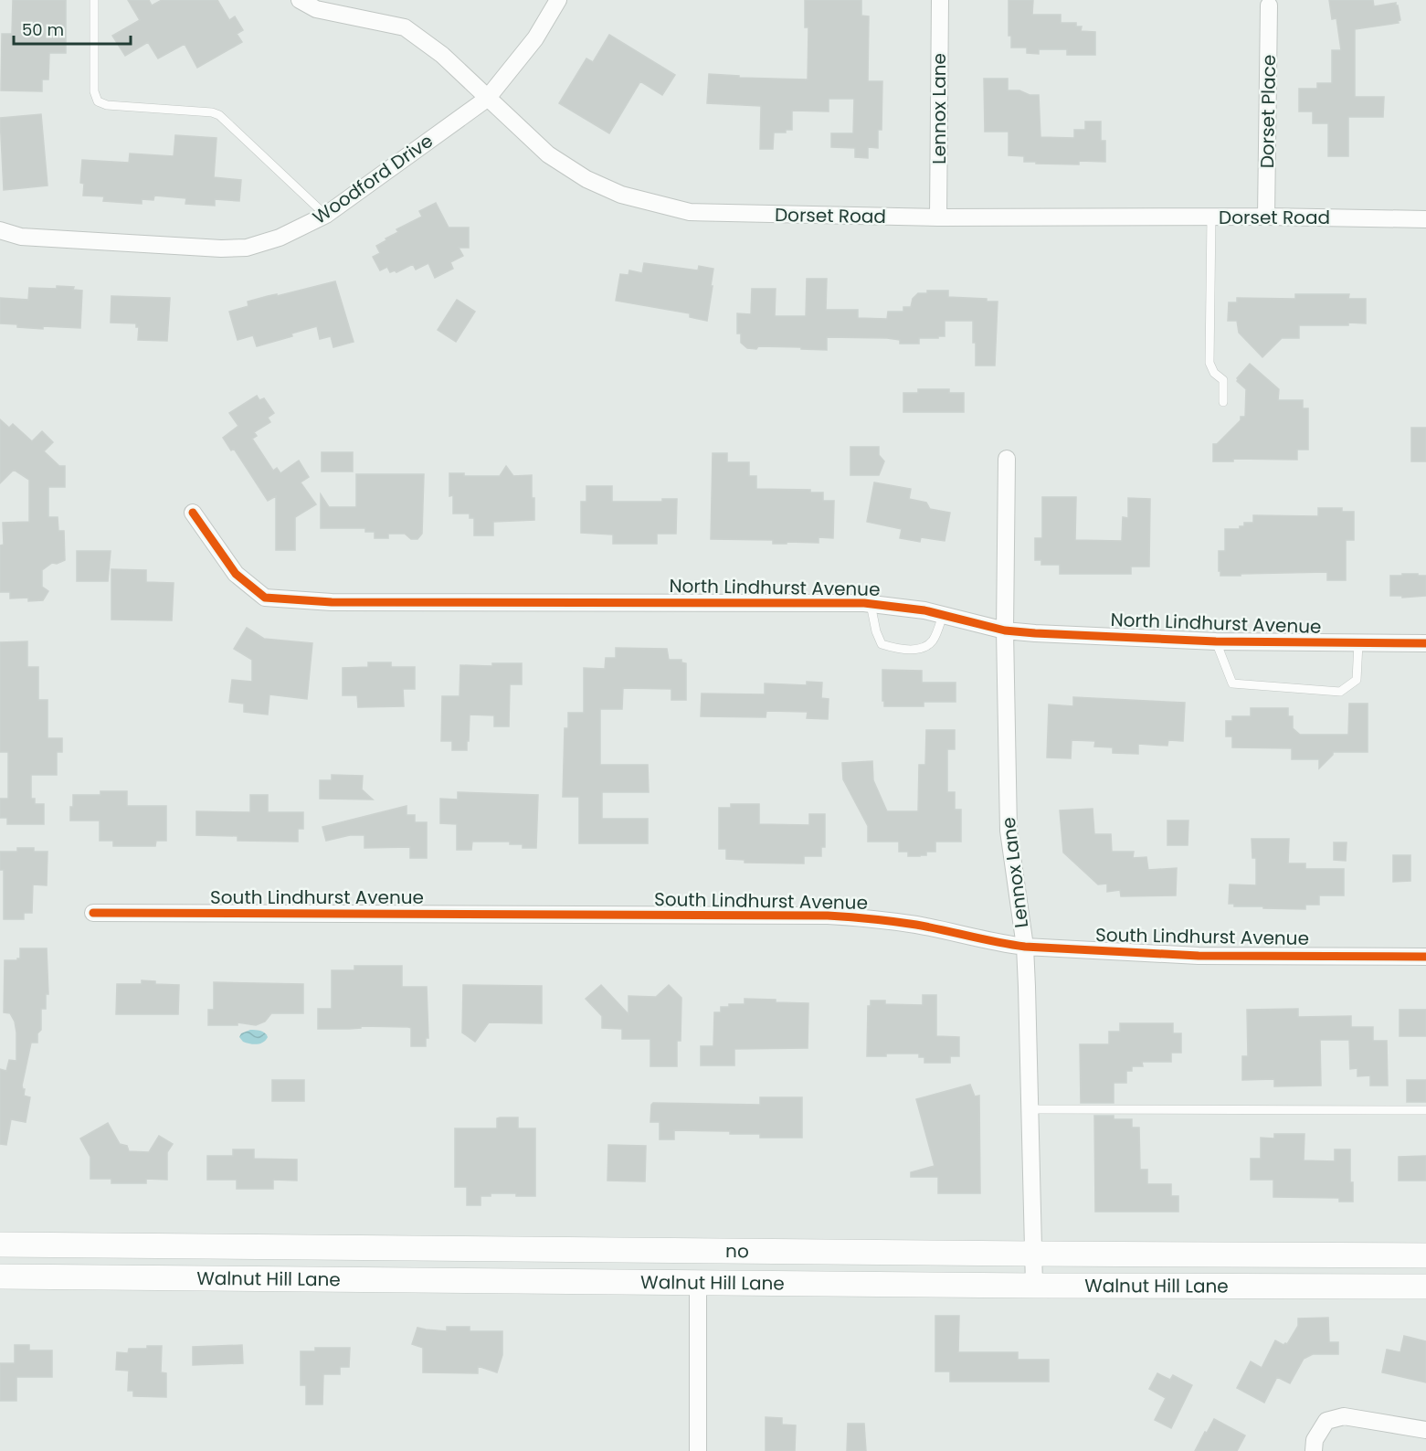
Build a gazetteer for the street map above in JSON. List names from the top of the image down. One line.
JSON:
{"streets":{"main road":["no","Walnut Hill Lane"],"street":["Lennox Lane","Dorset Place","Woodford Drive","Dorset Road","North Lindhurst Avenue","South Lindhurst Avenue"]},"crossings":[["Lennox Lane","Dorset Road"],["Lennox Lane","North Lindhurst Avenue"],["Lennox Lane","South Lindhurst Avenue"],["Lennox Lane","Walnut Hill Lane"],["Dorset Place","Dorset Road"],["Woodford Drive","Dorset Road"],["no","Walnut Hill Lane"]],"scale_bar":"50 m"}
